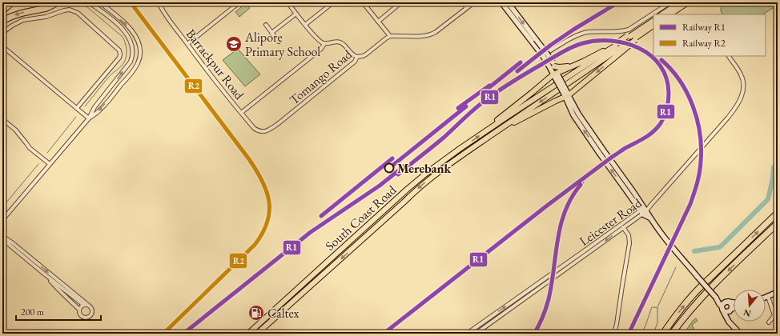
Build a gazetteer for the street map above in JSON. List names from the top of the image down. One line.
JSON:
{"streets":{"main road":["South Coast Road"],"street":["Barrackpur Road","Tomango Road","Leicester Road"]},"crossings":[["Barrackpur Road","Tomango Road"]],"places":{"school or university":["Alipore Primary School"],"other":["Merebank"],"fuel station":["Caltex"]},"lines":["rail line R1","rail line R2"],"legend":["Railway R1","Railway R2"],"scale_bar":"200 m","north":"bottom"}
